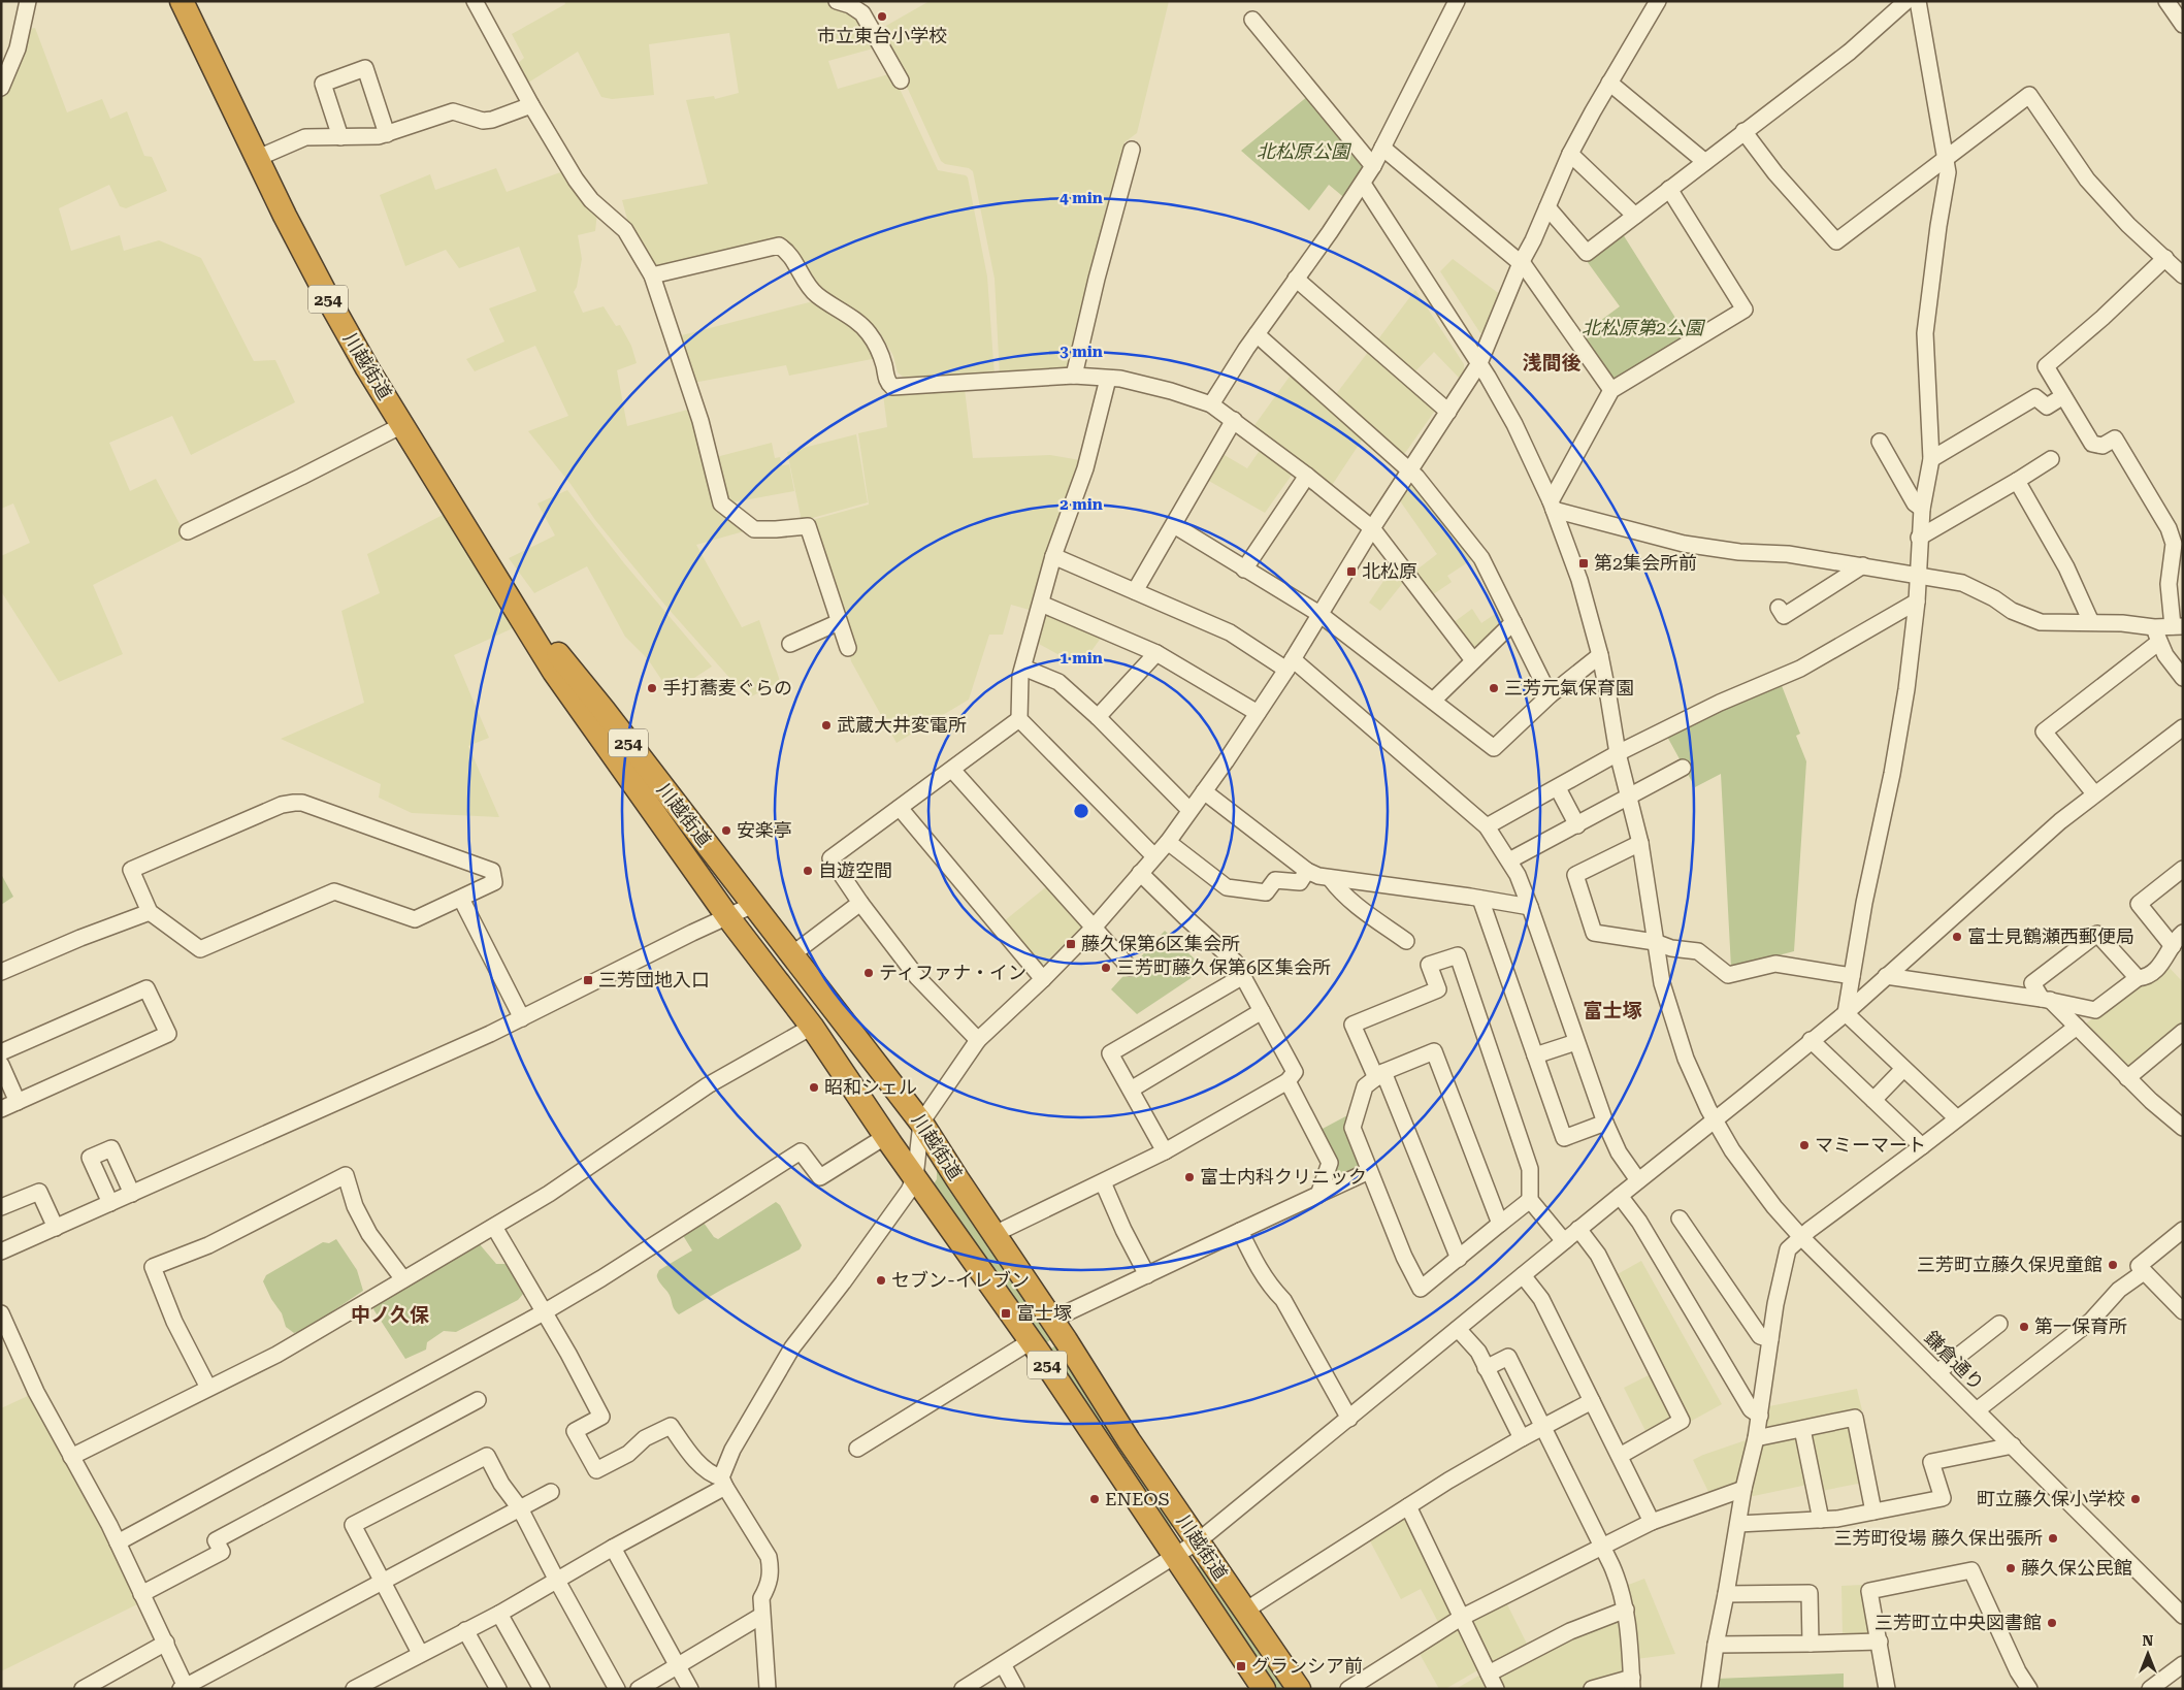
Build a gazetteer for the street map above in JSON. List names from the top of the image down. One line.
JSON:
{"streets":{"highway":["254","川越街道"],"street":["鎌倉通り"]},"districts":["浅間後","富士塚","中ノ久保"],"parks":["北松原公園","北松原第2公園"],"places":{"other":["市立東台小学校","手打蕎麦ぐらの","三芳元氣保育園","武蔵大井変電所","安楽亭","自遊空間","富士見鶴瀬西郵便局","三芳町藤久保第6区集会所","ティファナ・イン","昭和シェル","マミーマート","富士内科クリニック","三芳町立藤久保児童館","セブン-イレブン","第一保育所","ENEOS","町立藤久保小学校","三芳町役場 藤久保出張所","藤久保公民館","三芳町立中央図書館"],"transit":["第2集会所前","北松原","藤久保第6区集会所","三芳団地入口","富士塚","グランシア前"]},"north":"top","rings":["4 min","3 min","2 min","1 min"]}
